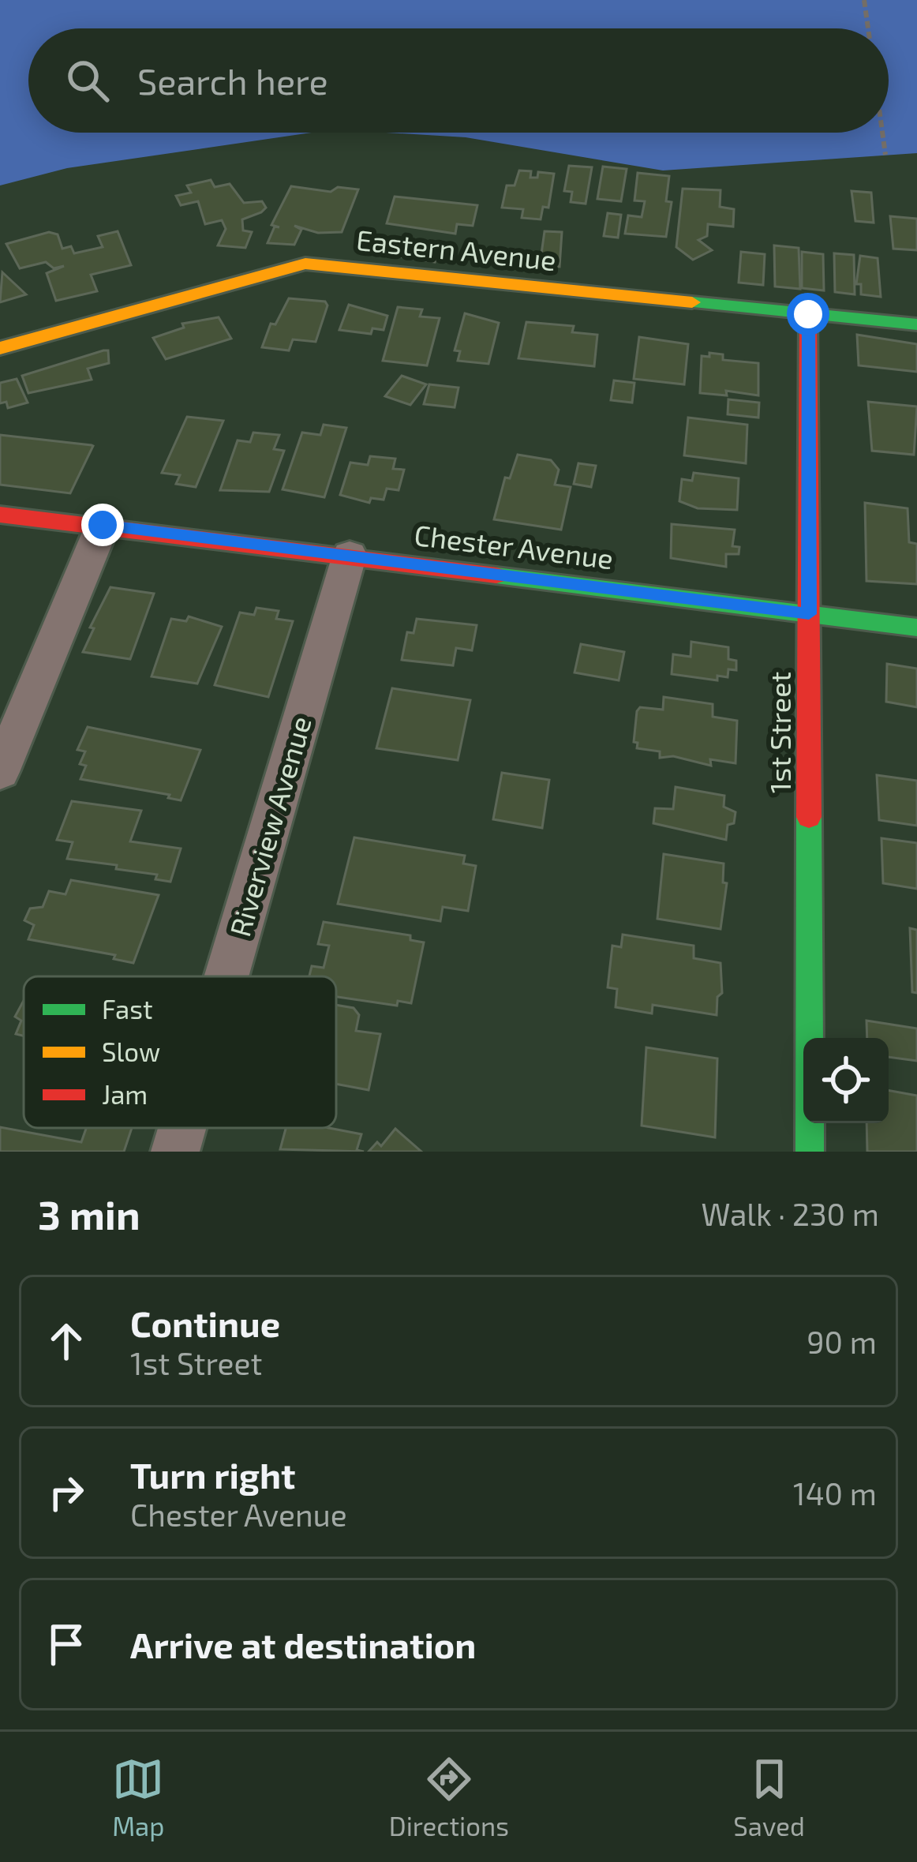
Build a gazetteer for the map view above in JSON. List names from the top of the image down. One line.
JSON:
{"streets":{"street":["Eastern Avenue","Chester Avenue","1st Street","Riverview Avenue"]},"crossings":[["Eastern Avenue","1st Street"],["Chester Avenue","1st Street"],["Chester Avenue","Riverview Avenue"]],"legend":["Fast","Slow","Jam"],"page":{"search":"Search here","heading":["3 min","Walk · 230 m"],"list":[["Continue","1st Street","90 m"],["Turn right","Chester Avenue","140 m"],"Arrive at destination"],"nav":["Map","Directions","Saved"]}}
